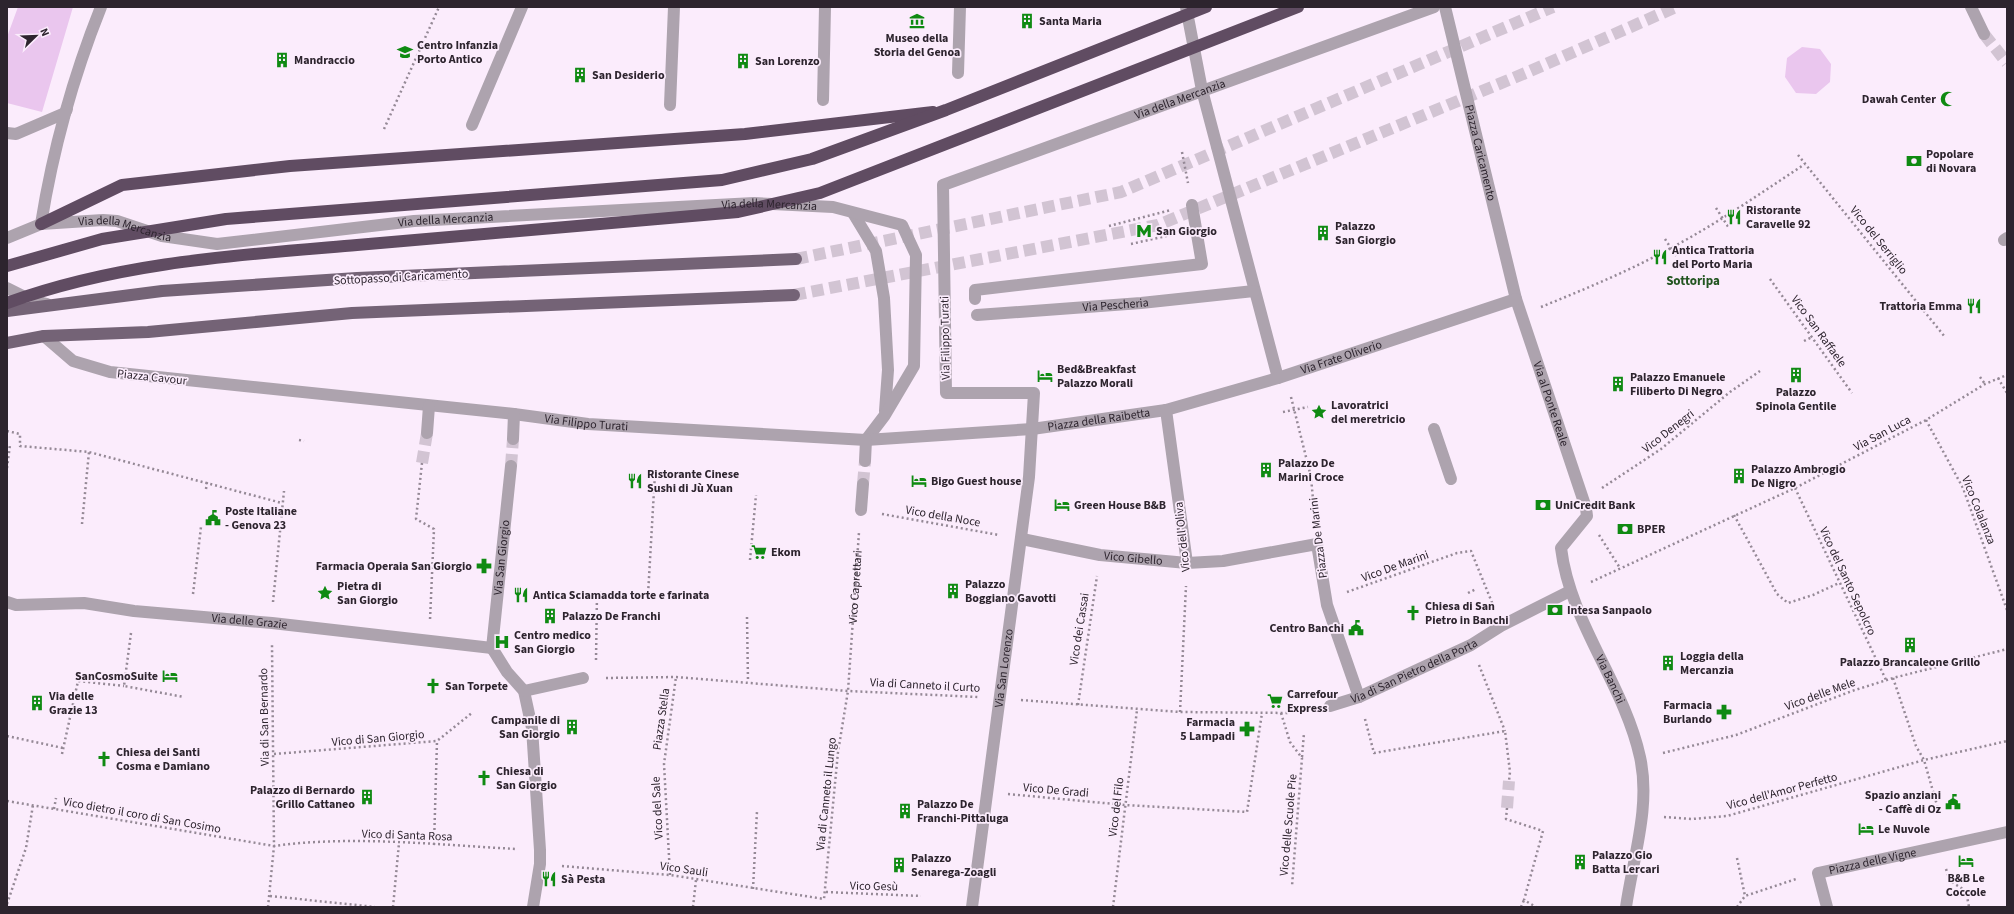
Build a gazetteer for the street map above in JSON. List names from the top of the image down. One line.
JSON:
{"streets":{"main road":["Sottopasso di Caricamento"],"street":["Via della Mercanzia","Piazza Caricamento","Via Pescheria","Via Filippo Turati","Via Frate Oliverio","Piazza Cavour","Via al Ponte Reale","Piazza della Raibetta","Vico dell'Oliva","Piazza De Marini","Via San Giorgio","Vico Gibello","Via delle Grazie","Via San Lorenzo","Via di San Pietro della Porta","Via Banchi","Piazza delle Vigne"],"path":["Vico del Serriglio","Vico San Raffaele","Vico Denegri","Via San Luca","Vico Colalanza","Vico della Noce","Vico De Marini","Vico del Santo Sepolcro","Vico Caprettari","Vico dei Cassai","Via di Canneto il Curto","Vico delle Mele","Via di San Bernardo","Piazza Stella","Vico di San Giorgio","Vico De Gradi","Vico dell'Amor Perfetto","Via di Canneto il Lungo","Vico del Filo","Vico del Sale","Vico dietro il coro di San Cosimo","Vico delle Scuole Pie","Vico di Santa Rosa","Vico Sauli","Vico Gesù"]},"crossings":[["Via della Mercanzia","Via Filippo Turati"],["Piazza Caricamento","Via Frate Oliverio"],["Piazza Caricamento","Via al Ponte Reale"],["Via Filippo Turati","Piazza Cavour"],["Via Filippo Turati","Piazza della Raibetta"],["Via Filippo Turati","Via San Lorenzo"],["Via Frate Oliverio","Via al Ponte Reale"],["Via Frate Oliverio","Piazza della Raibetta"],["Via Frate Oliverio","Vico dell'Oliva"],["Via Frate Oliverio","Piazza De Marini"],["Via al Ponte Reale","Vico Denegri"],["Via al Ponte Reale","Via Banchi"],["Piazza della Raibetta","Vico dell'Oliva"],["Piazza della Raibetta","Via San Lorenzo"],["Via San Luca","Vico Colalanza"],["Via San Luca","Vico del Santo Sepolcro"],["Via San Luca","Via di San Pietro della Porta"],["Via San Luca","Via Banchi"],["Vico della Noce","Vico Gibello"],["Vico della Noce","Vico Caprettari"],["Vico della Noce","Via San Lorenzo"],["Vico dell'Oliva","Vico Gibello"],["Vico dell'Oliva","Via di Canneto il Curto"],["Piazza De Marini","Vico Gibello"],["Piazza De Marini","Vico De Marini"],["Piazza De Marini","Via di San Pietro della Porta"],["Via San Giorgio","Via delle Grazie"],["Vico Gibello","Vico dei Cassai"],["Vico Gibello","Via San Lorenzo"],["Vico De Marini","Via di San Pietro della Porta"],["Vico del Santo Sepolcro","Vico delle Mele"],["Vico Caprettari","Via di Canneto il Curto"],["Vico Caprettari","Via di Canneto il Lungo"],["Via delle Grazie","Via di San Bernardo"],["Vico dei Cassai","Via di Canneto il Curto"],["Via San Lorenzo","Via di Canneto il Curto"],["Via San Lorenzo","Vico De Gradi"],["Via di San Pietro della Porta","Via Banchi"],["Via Banchi","Vico delle Mele"],["Via Banchi","Vico dell'Amor Perfetto"],["Via di Canneto il Curto","Piazza Stella"],["Via di Canneto il Curto","Vico De Gradi"],["Via di Canneto il Curto","Via di Canneto il Lungo"],["Via di Canneto il Curto","Vico del Filo"],["Via di San Bernardo","Vico di San Giorgio"],["Via di San Bernardo","Vico dietro il coro di San Cosimo"],["Via di San Bernardo","Vico di Santa Rosa"],["Piazza Stella","Vico del Sale"],["Vico De Gradi","Vico del Filo"],["Via di Canneto il Lungo","Vico Sauli"],["Via di Canneto il Lungo","Vico Gesù"],["Vico del Sale","Vico Sauli"],["Vico dietro il coro di San Cosimo","Vico di Santa Rosa"]],"districts":["Sottoripa"],"places":{"museum":["Museo della Storia del Genoa"],"building":["Santa Maria","Mandraccio","San Lorenzo","San Desiderio","Palazzo San Giorgio","Palazzo Spinola Gentile","Palazzo Emanuele Filiberto Di Negro","Palazzo De Marini Croce","Palazzo Ambrogio De Nigro","Palazzo Boggiano Gavotti","Palazzo De Franchi","Palazzo Brancaleone Grillo","Loggia della Mercanzia","Via delle Grazie 13","Campanile di San Giorgio","Palazzo di Bernardo Grillo Cattaneo","Palazzo De Franchi-Pittaluga","Palazzo Gio Batta Lercari","Palazzo Senarega-Zoagli"],"school or university":["Centro Infanzia Porto Antico"],"mosque":["Dawah Center"],"bank":["Popolare di Novara","UniCredit Bank","BPER","Intesa Sanpaolo"],"restaurant":["Ristorante Caravelle 92","Antica Trattoria del Porto Maria","Trattoria Emma","Ristorante Cinese Sushi di Jù Xuan","Antica Sciamadda torte e farinata","Sà Pesta"],"metro station":["San Giorgio"],"hotel":["Bed&Breakfast Palazzo Morali","Bigo Guest house","Green House B&B","SanCosmoSuite","Le Nuvole","B&B Le Coccole"],"place":["Lavoratrici del meretricio","Pietra di San Giorgio"],"public building":["Poste Italiane - Genova 23","Centro Banchi","Spazio anziani - Caffè di Oz"],"supermarket":["Ekom","Carrefour Express"],"pharmacy":["Farmacia Operaia San Giorgio","Farmacia Burlando","Farmacia 5 Lampadi"],"church":["Chiesa di San Pietro in Banchi","San Torpete","Chiesa dei Santi Cosma e Damiano","Chiesa di San Giorgio"],"hospital":["Centro medico San Giorgio"]},"north":"top right"}
